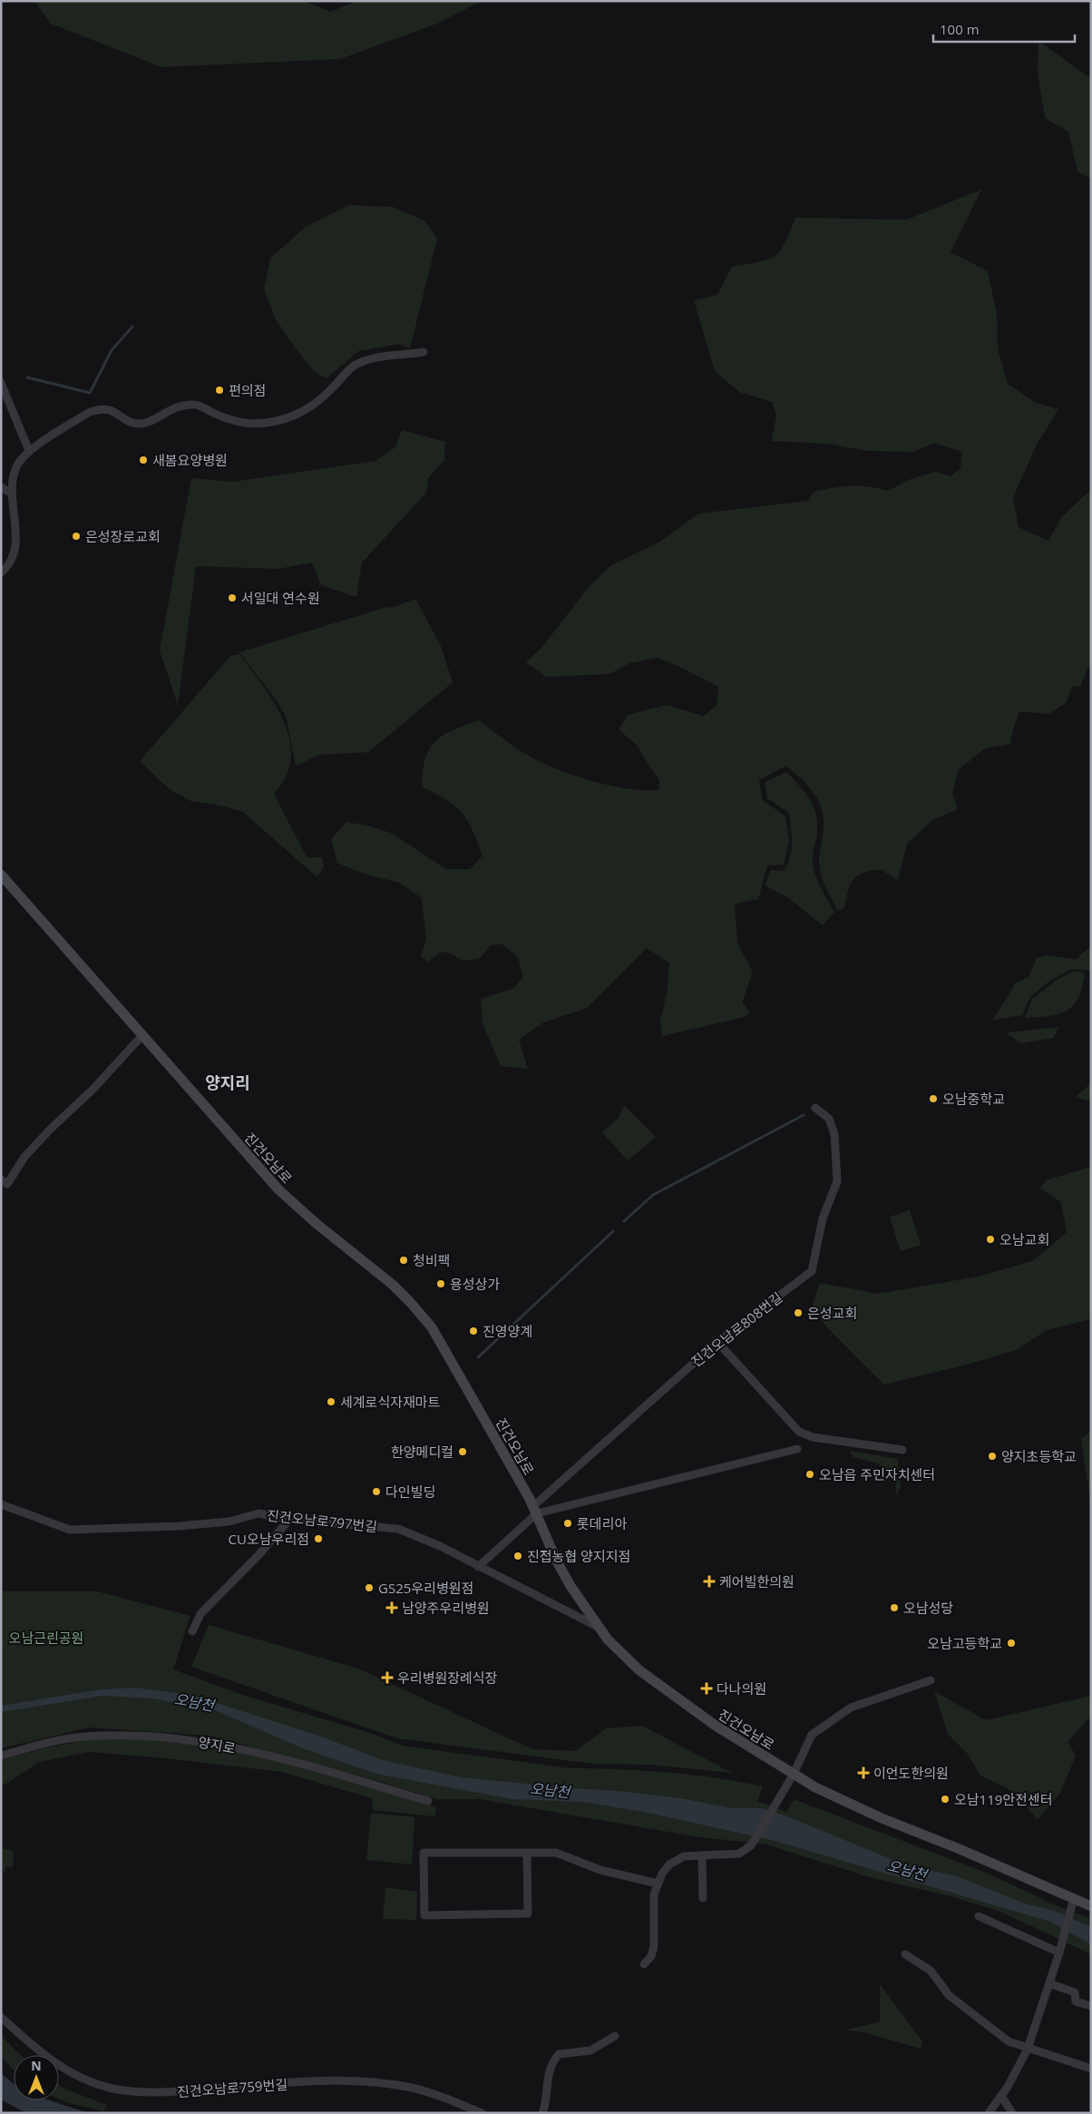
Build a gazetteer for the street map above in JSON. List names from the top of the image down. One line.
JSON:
{"streets":{"main road":["진건오남로"],"street":["진건오남로808번길","진건오남로797번길","양지로","진건오남로759번길"]},"crossings":[["진건오남로","진건오남로808번길"],["진건오남로","진건오남로797번길"],["진건오남로808번길","진건오남로797번길"]],"districts":["양지리"],"water":["오남천"],"parks":["오남근린공원"],"places":{"other":["편의점","새봄요양병원","은성장로교회","서일대 연수원","오남중학교","오남교회","청비팩","용성상가","은성교회","진영양계","세계로식자재마트","한양메디컬","양지초등학교","오남읍 주민자치센터","다인빌딩","롯데리아","CU오남우리점","진접농협 양지지점","GS25우리병원점","오남성당","오남고등학교","오남119안전센터"],"health":["케어빌한의원","남양주우리병원","우리병원장례식장","다나의원","이언도한의원"]},"scale_bar":"100 m","north":"top"}
